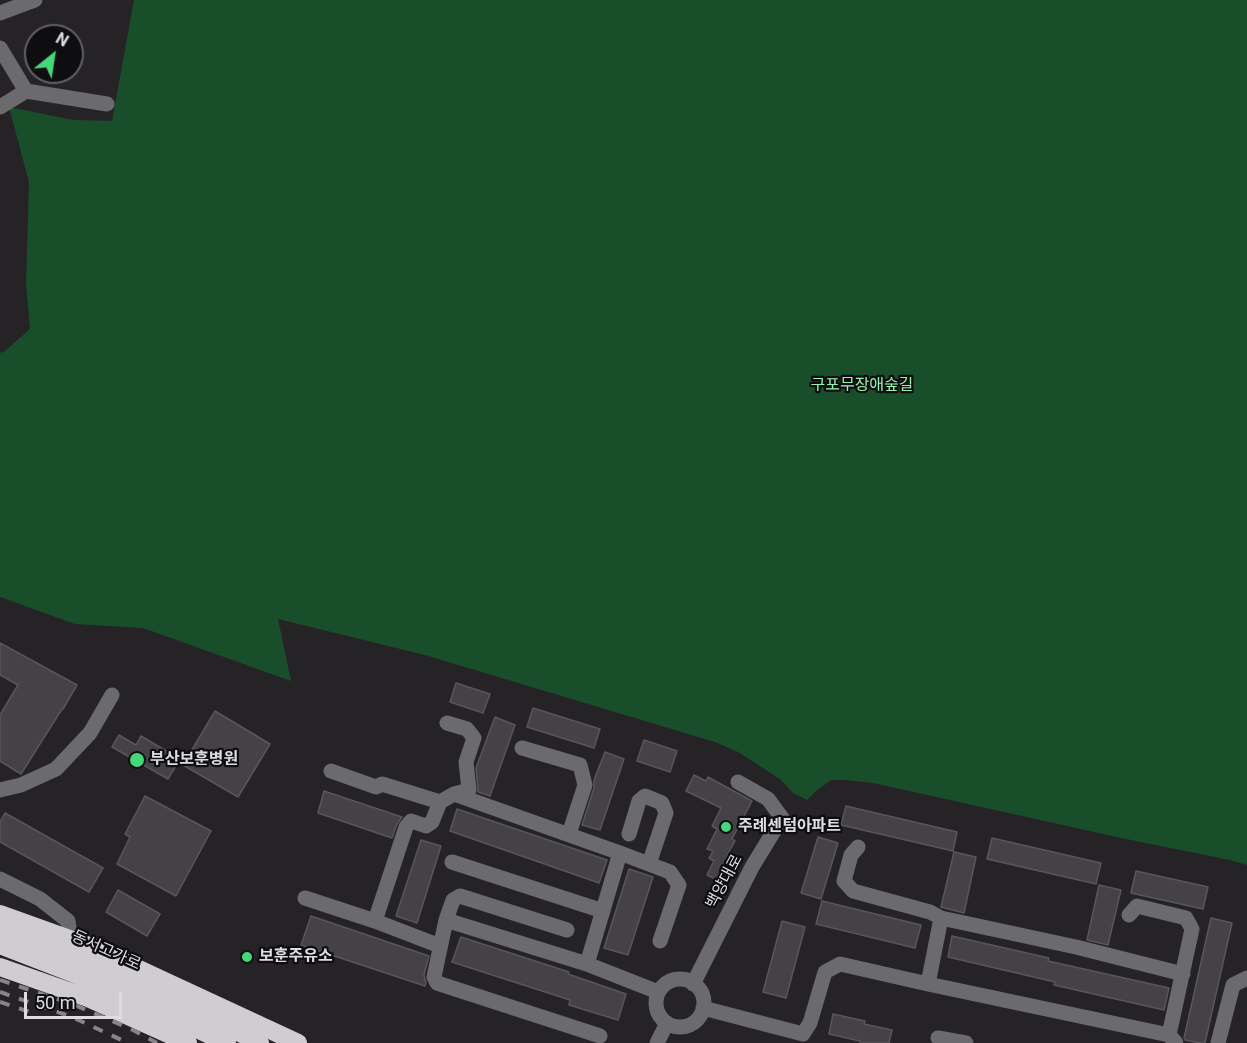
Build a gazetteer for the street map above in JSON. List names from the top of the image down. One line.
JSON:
{"streets":{"highway":["동서고가로"],"street":["백양대로"]},"parks":["구포무장애숲길"],"places":["부산보훈병원","주례센텀아파트","보훈주유소"],"scale_bar":"50 m","north":"top right"}
